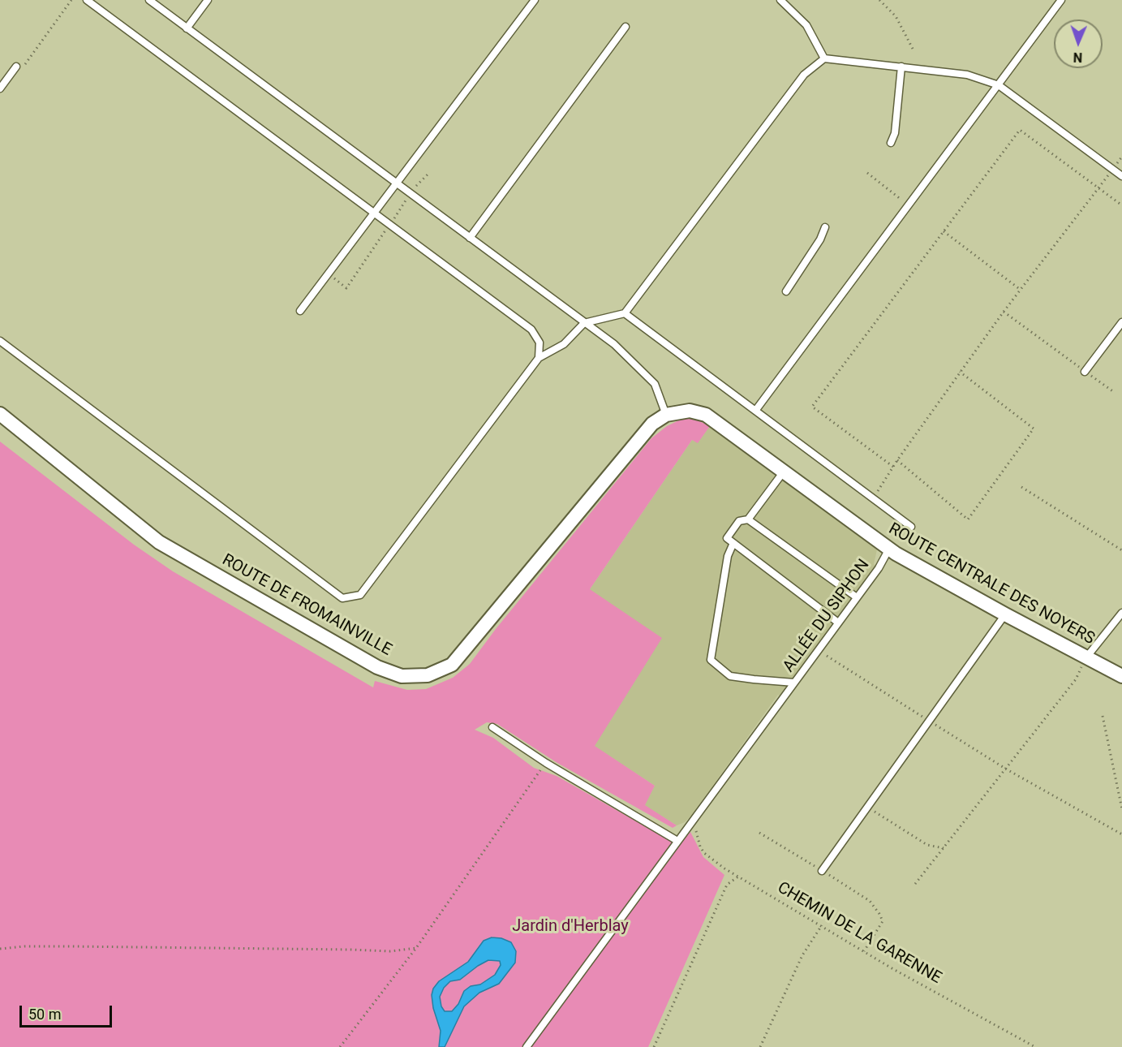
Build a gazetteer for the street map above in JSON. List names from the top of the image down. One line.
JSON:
{"streets":{"street":["ROUTE CENTRALE DES NOYERS","ROUTE DE FROMAINVILLE"],"lane":["ALLÉE DU SIPHON"],"path":["CHEMIN DE LA GARENNE"]},"crossings":[["ROUTE CENTRALE DES NOYERS","ROUTE DE FROMAINVILLE"],["ROUTE CENTRALE DES NOYERS","ALLÉE DU SIPHON"],["ALLÉE DU SIPHON","CHEMIN DE LA GARENNE"]],"parks":["Jardin d'Herblay"],"scale_bar":"50 m","north":"bottom"}
